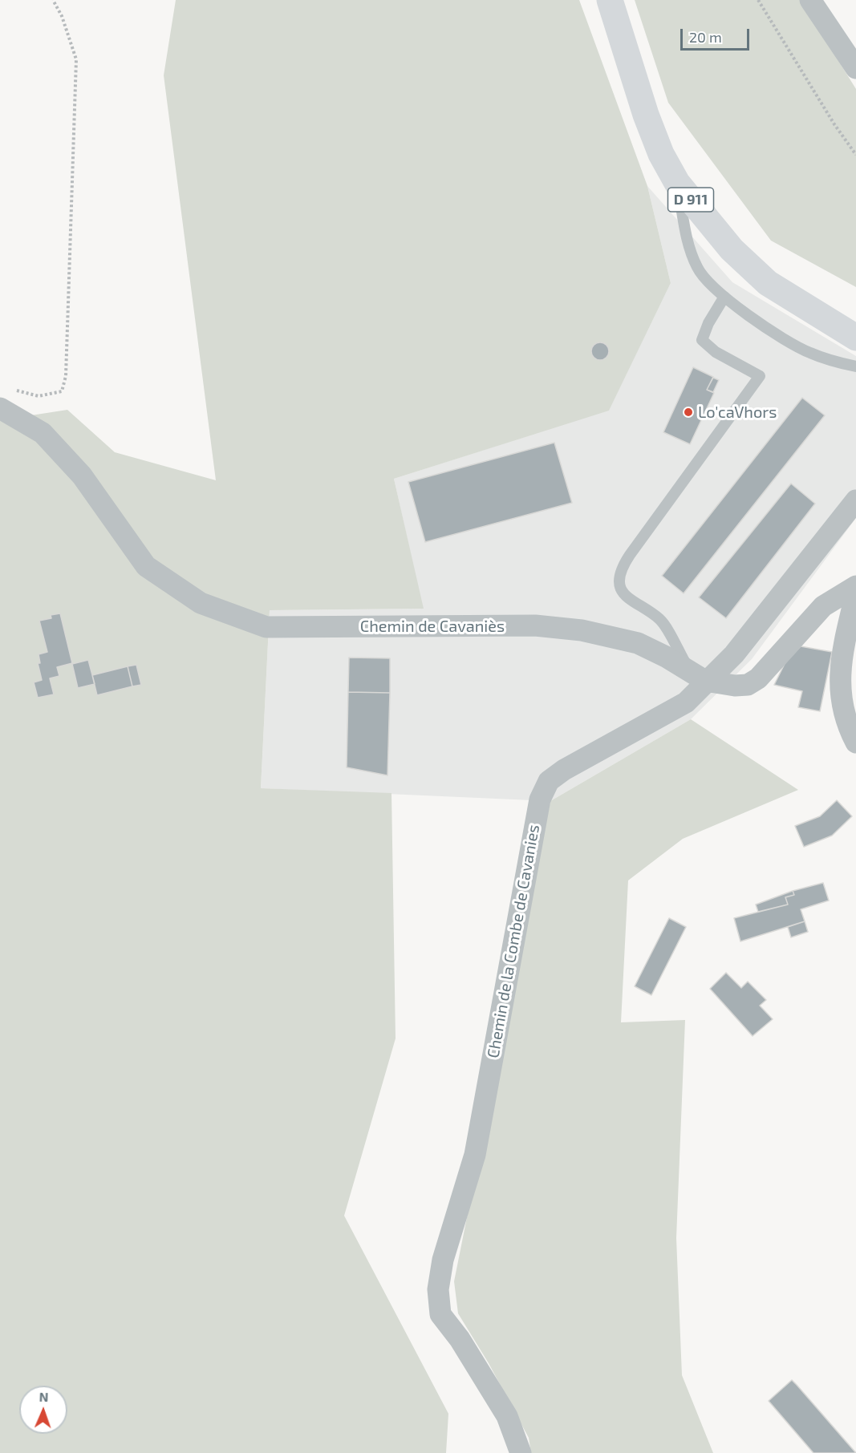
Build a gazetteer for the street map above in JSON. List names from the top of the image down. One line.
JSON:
{"streets":{"main road":["D 911"],"street":["Chemin de Cavaniès","Chemin de la Combe de Cavanies"]},"crossings":[["Chemin de Cavaniès","Chemin de la Combe de Cavanies"]],"places":["Lo'caVhors"],"scale_bar":"20 m","north":"top"}
